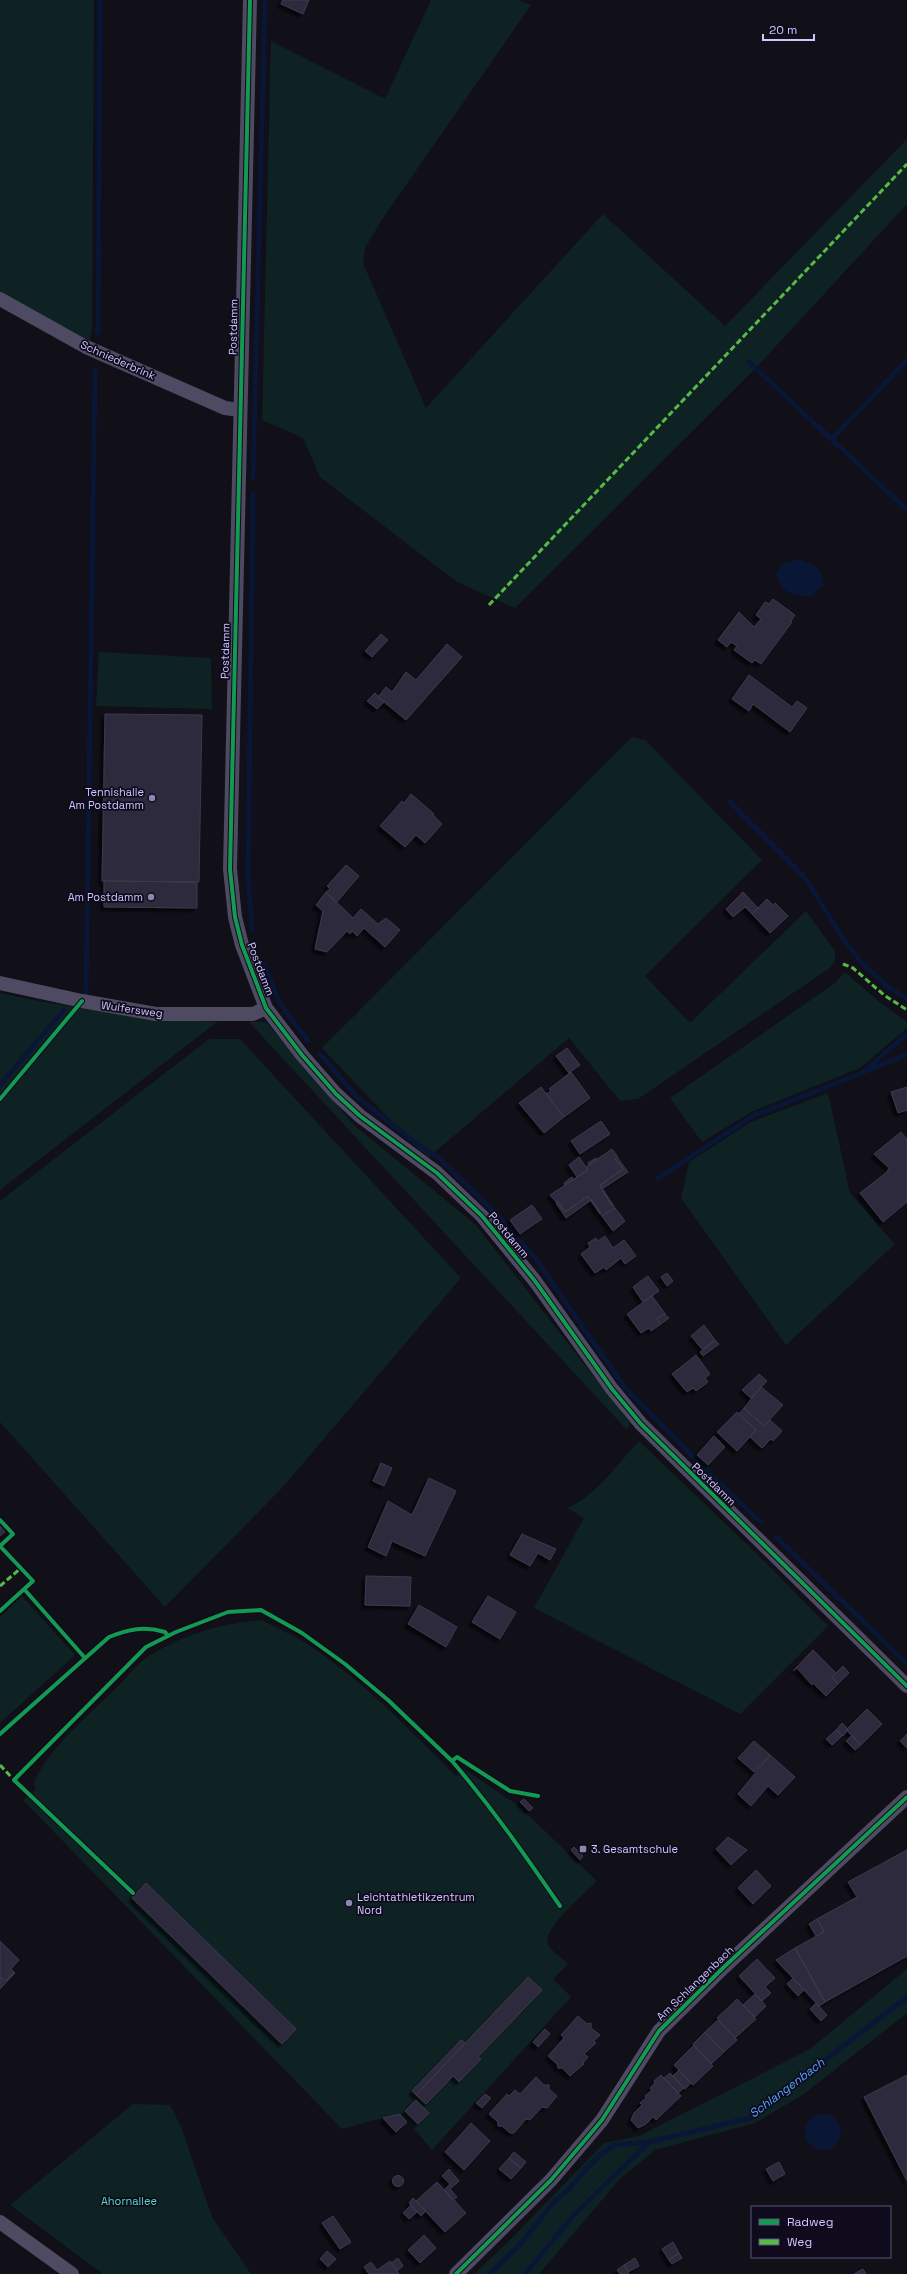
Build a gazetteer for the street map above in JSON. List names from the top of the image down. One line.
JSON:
{"streets":{"street":["Postdamm","Schniederbrink","Wulfersweg","Am Schlangenbach"]},"crossings":[["Postdamm","Schniederbrink"],["Postdamm","Wulfersweg"]],"water":["Schlangenbach"],"parks":["Ahornallee"],"places":{"other":["Tennishalle Am Postdamm","Am Postdamm","Leichtathletikzentrum Nord"],"transit":["3. Gesamtschule"]},"legend":["Radweg","Weg"],"scale_bar":"20 m"}
